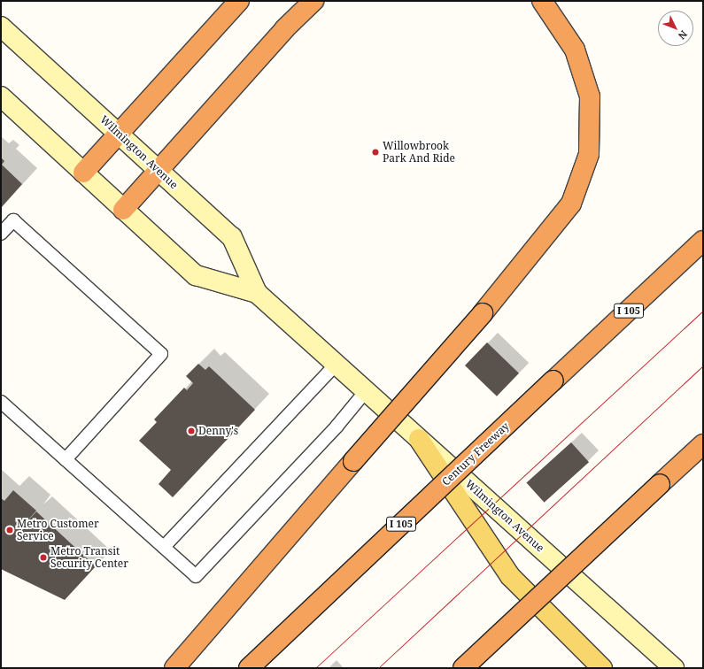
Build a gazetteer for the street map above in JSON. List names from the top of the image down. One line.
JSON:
{"streets":{"highway":["I 105","Century Freeway"],"main road":["Wilmington Avenue"]},"places":["Willowbrook Park And Ride","Denny's","Metro Customer Service","Metro Transit Security Center"],"north":"bottom right"}
